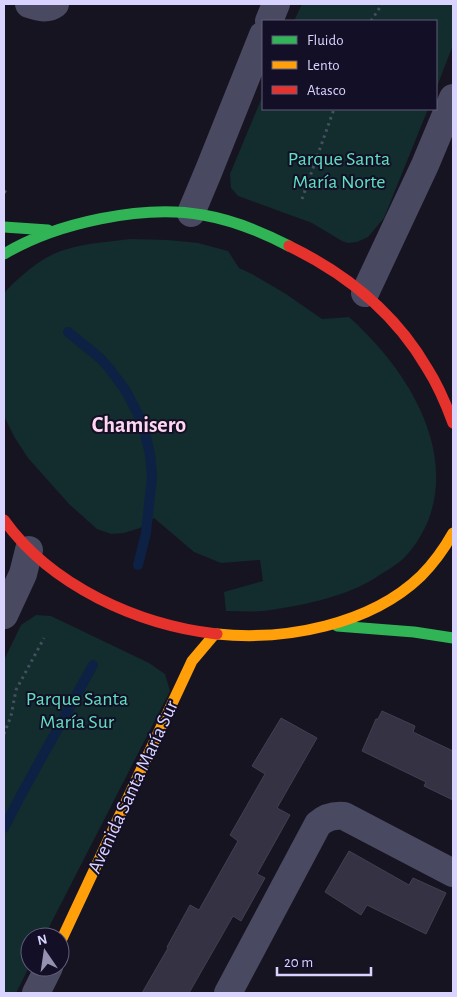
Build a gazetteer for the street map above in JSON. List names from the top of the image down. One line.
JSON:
{"streets":{"street":["Avenida Santa María Sur"]},"districts":["Chamisero"],"parks":["Parque Santa María Norte","Parque Santa María Sur"],"legend":["Fluido","Lento","Atasco"],"scale_bar":"20 m","north":"top"}
